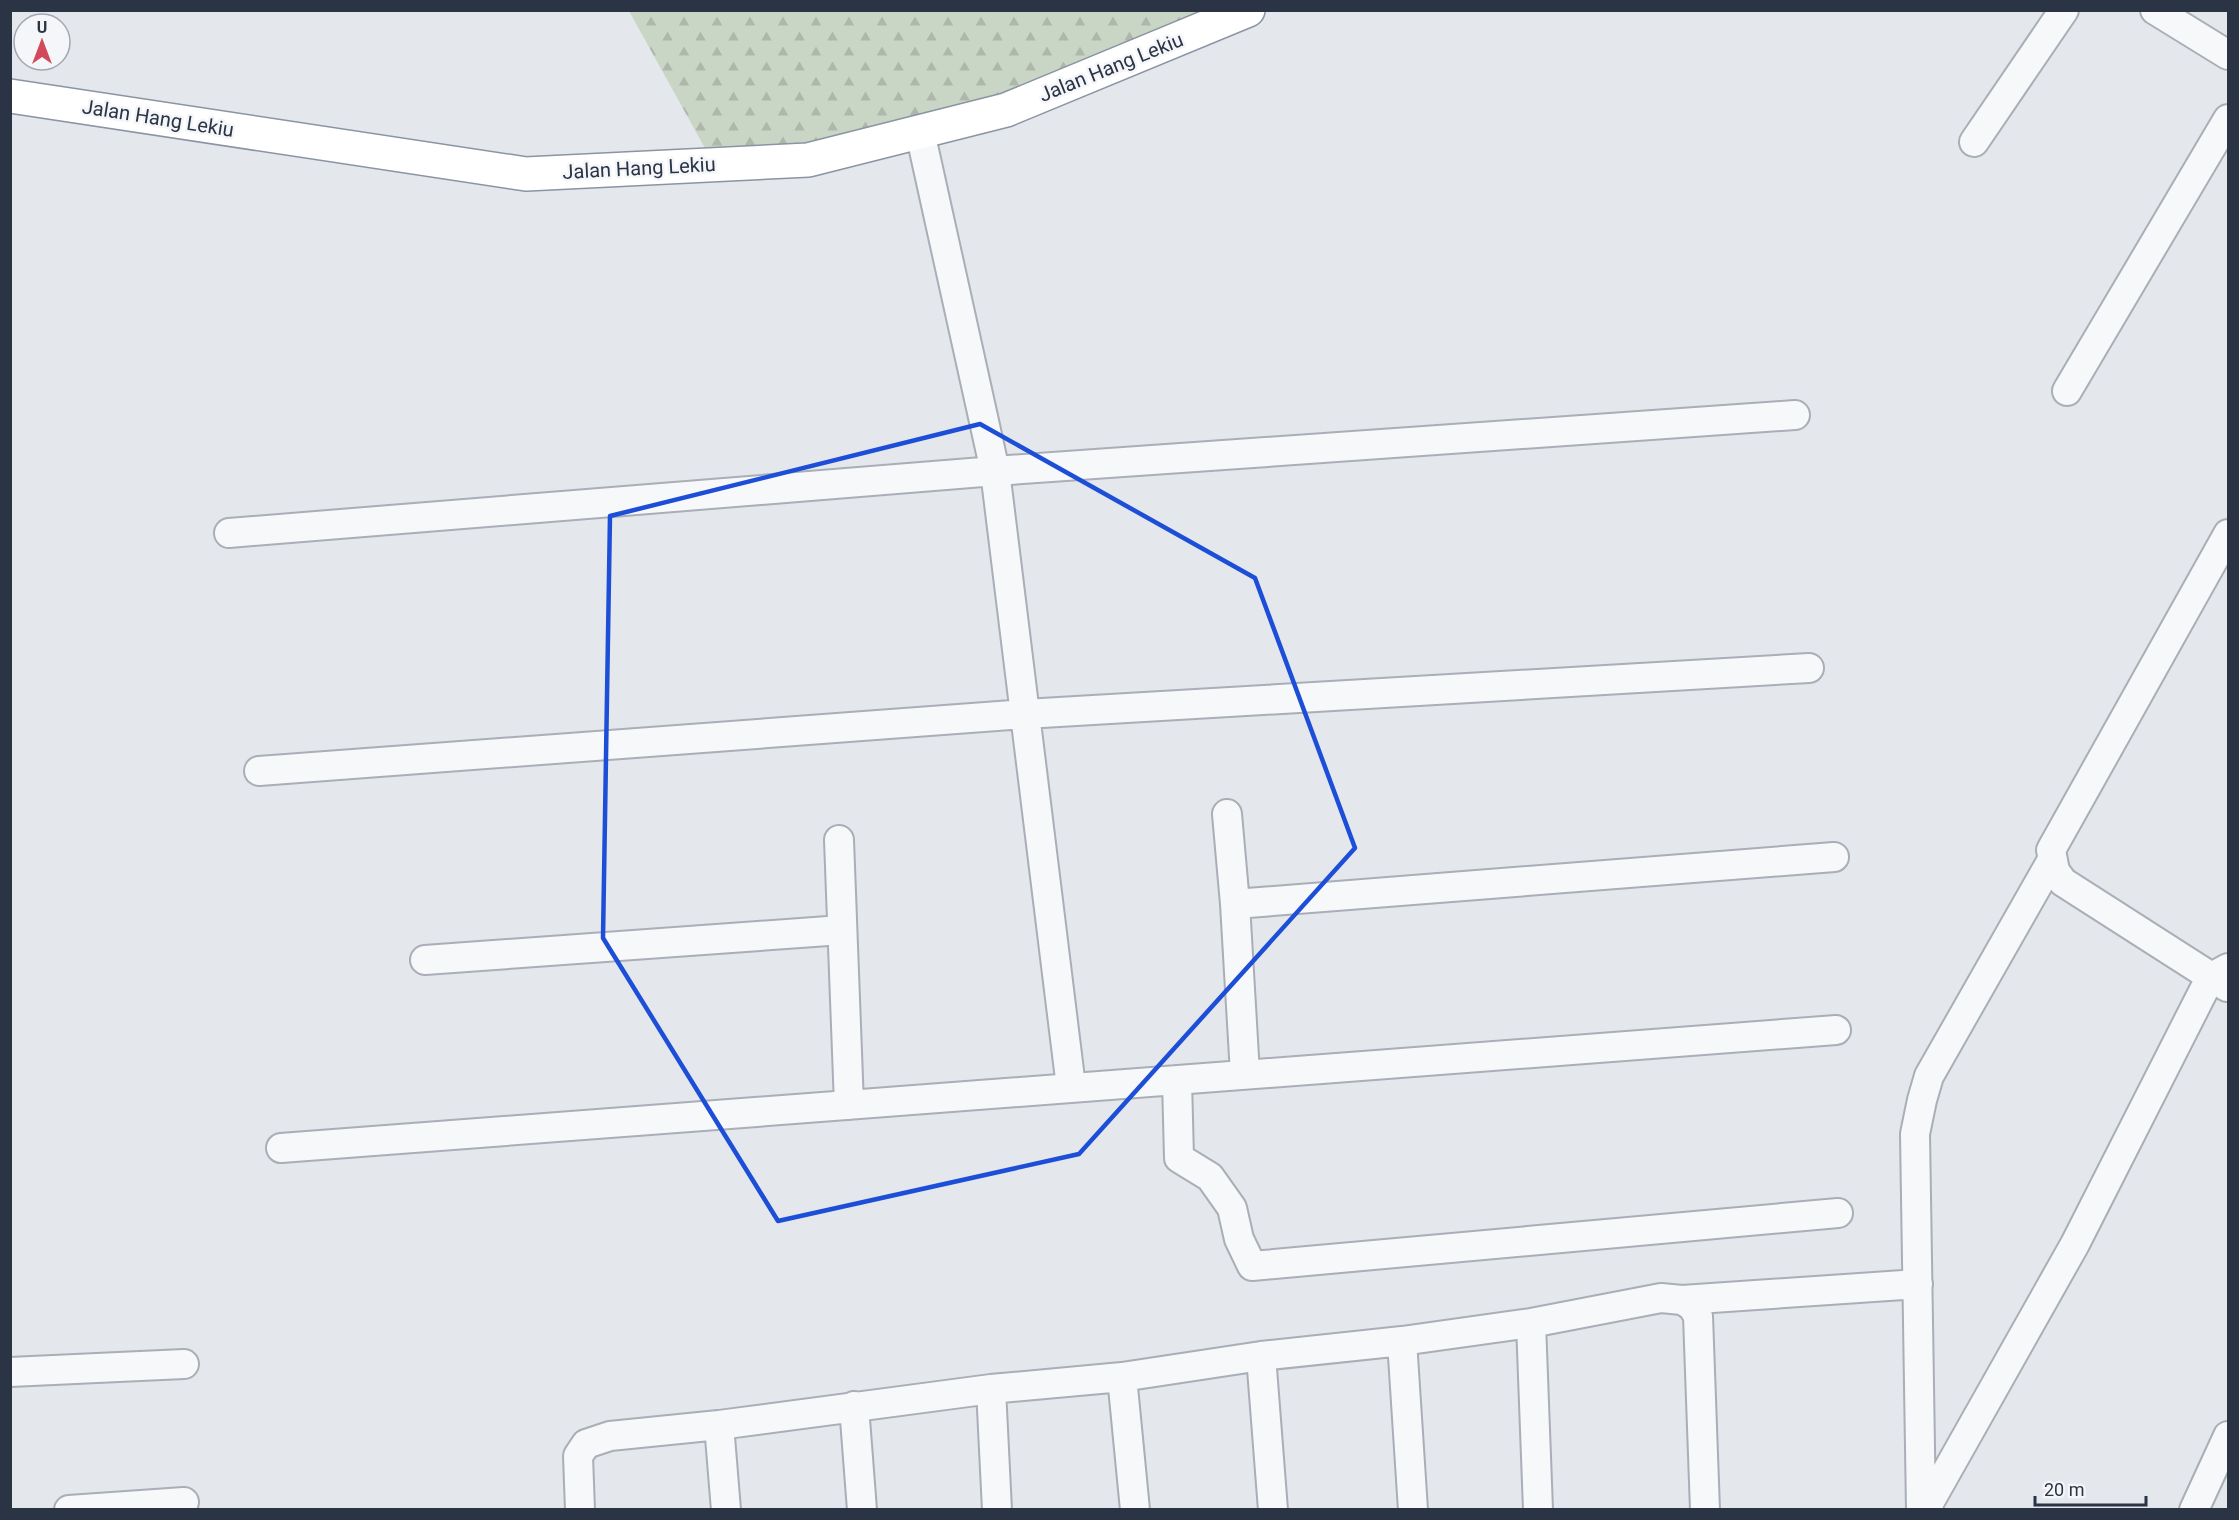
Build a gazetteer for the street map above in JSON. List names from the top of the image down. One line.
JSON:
{"streets":{"highway":["Jalan Hang Lekiu"]},"scale_bar":"20 m","north":"top"}
